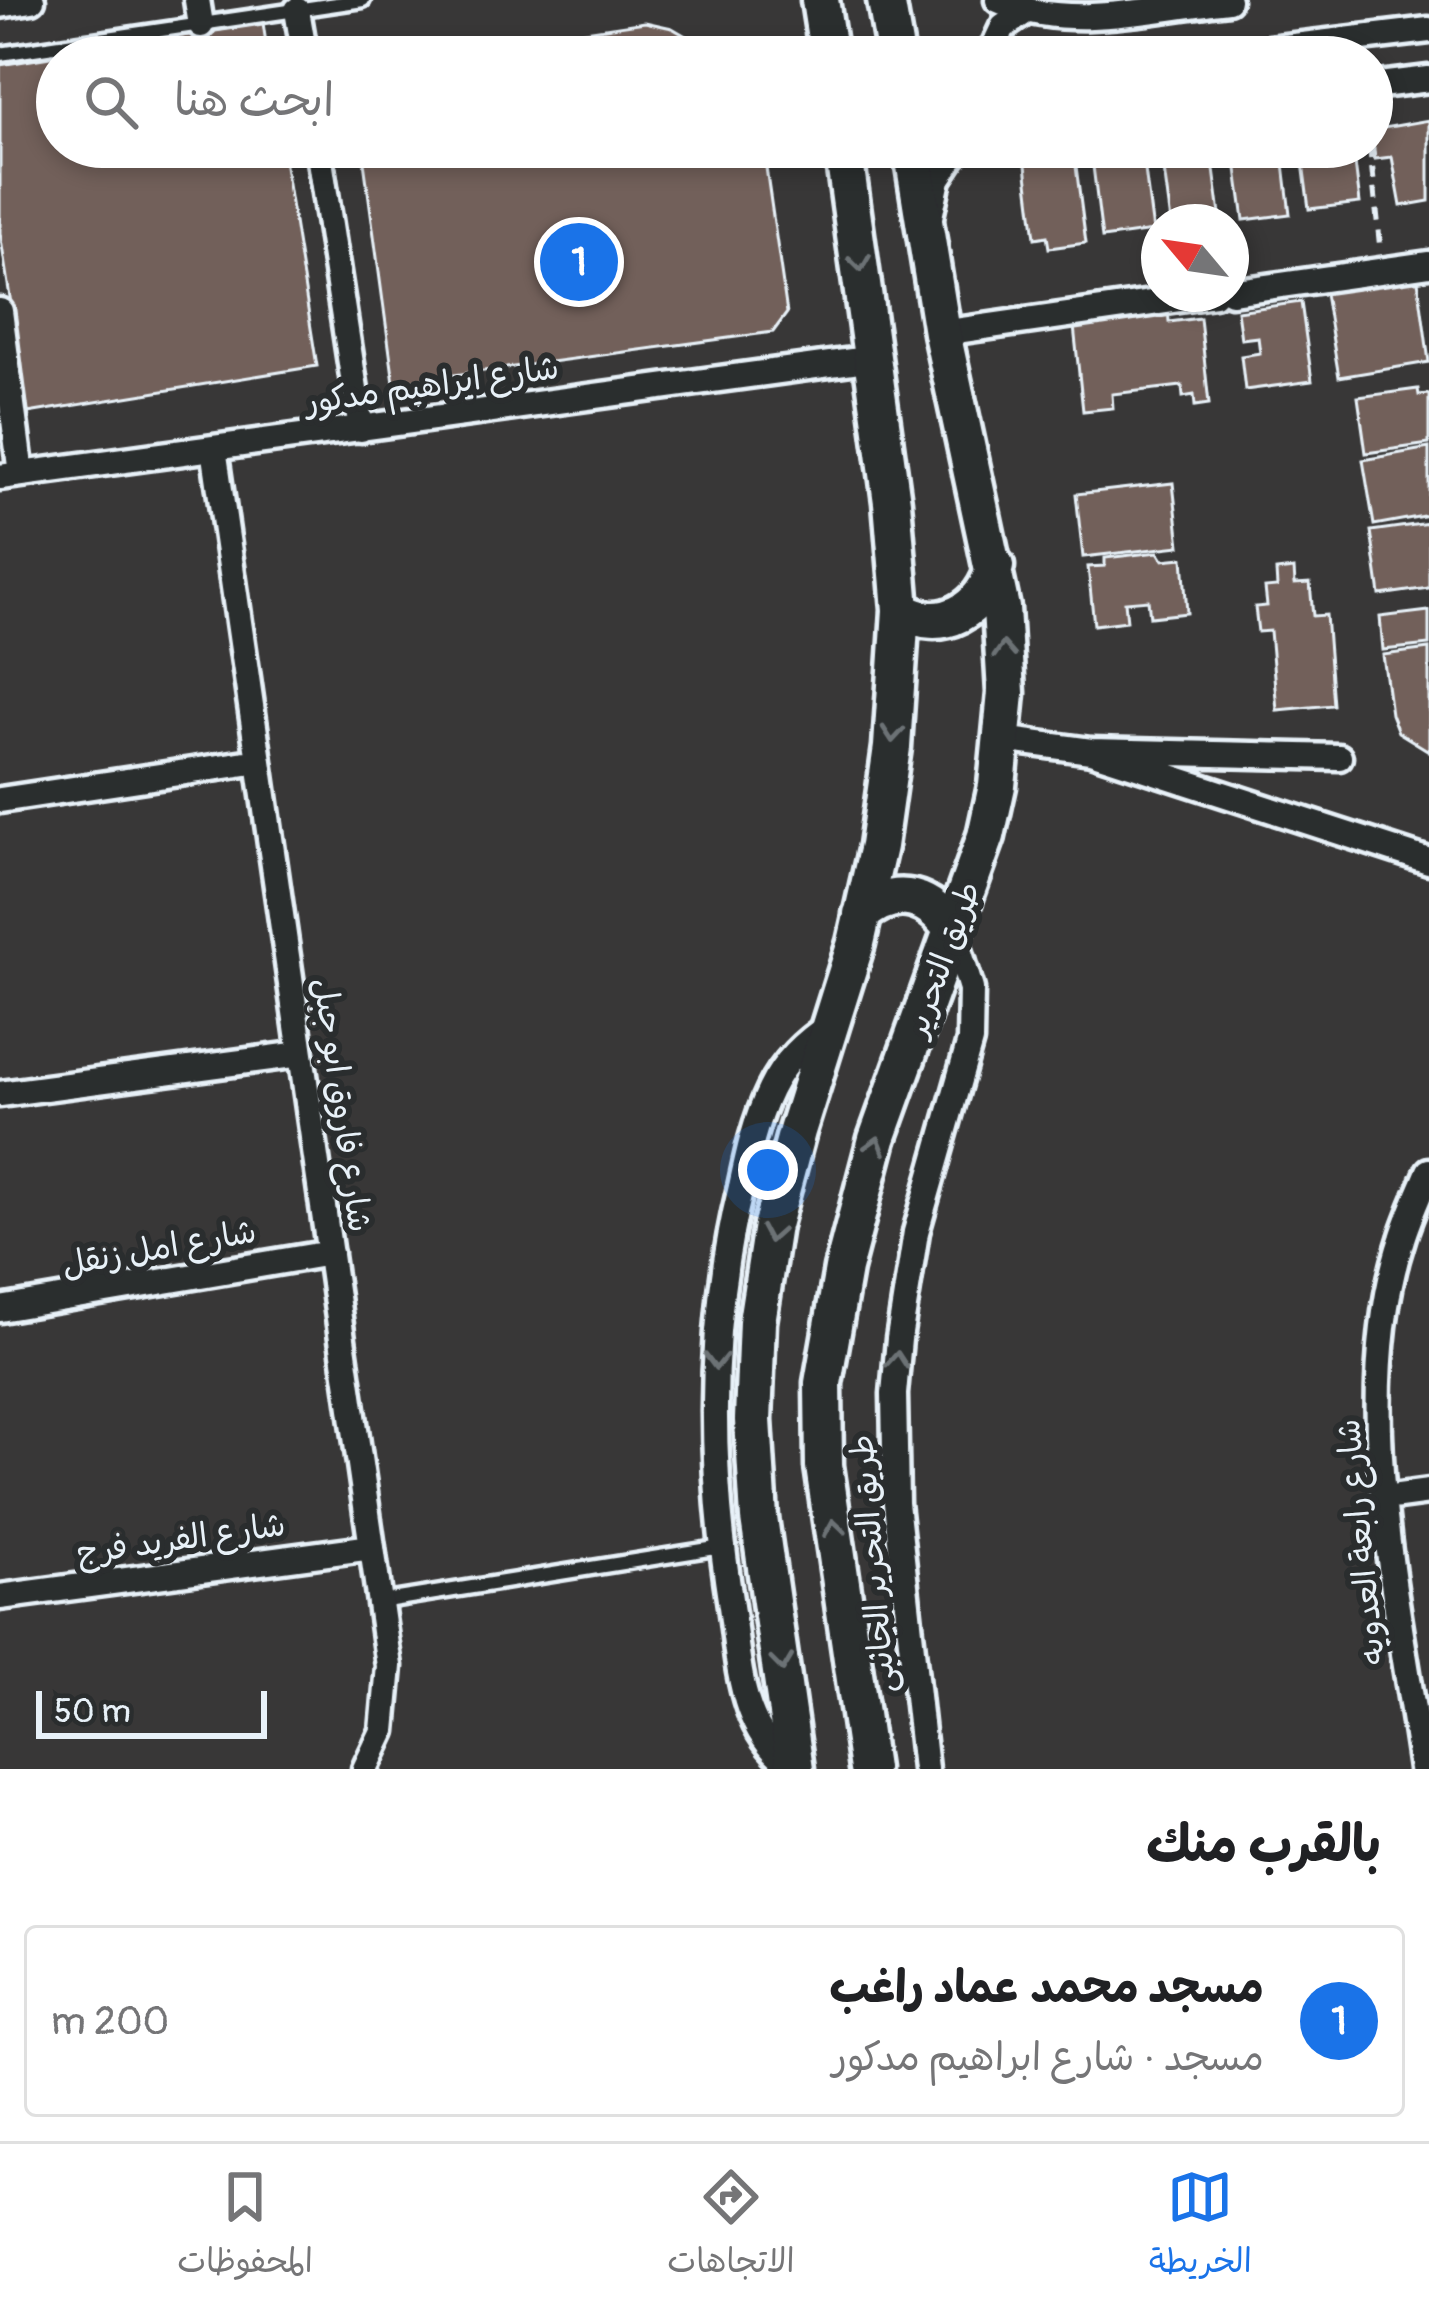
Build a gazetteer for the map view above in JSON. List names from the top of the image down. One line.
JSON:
{"streets":{"street":["شارع ابراهيم مدكور","طريق التحرير","شارع فاروق ابو جبل","شارع امل زنقل","شارع الفريد فرج","شارع رابعة العدويه","طريق التحرير الجانبى"]},"crossings":[["شارع ابراهيم مدكور","شارع فاروق ابو جبل"],["طريق التحرير","طريق التحرير الجانبى"],["شارع فاروق ابو جبل","شارع امل زنقل"],["شارع فاروق ابو جبل","شارع الفريد فرج"]],"scale_bar":"50 m","north":"top left","page":{"search":"ابحث هنا","pins":"1","scale":"50 m","heading":"بالقرب منك","list":[{"mark":"1","name":"مسجد محمد عماد راغب","note":"مسجد · شارع ابراهيم مدكور","value":"200 m"}],"nav":["الخريطة","الاتجاهات","المحفوظات"]}}
